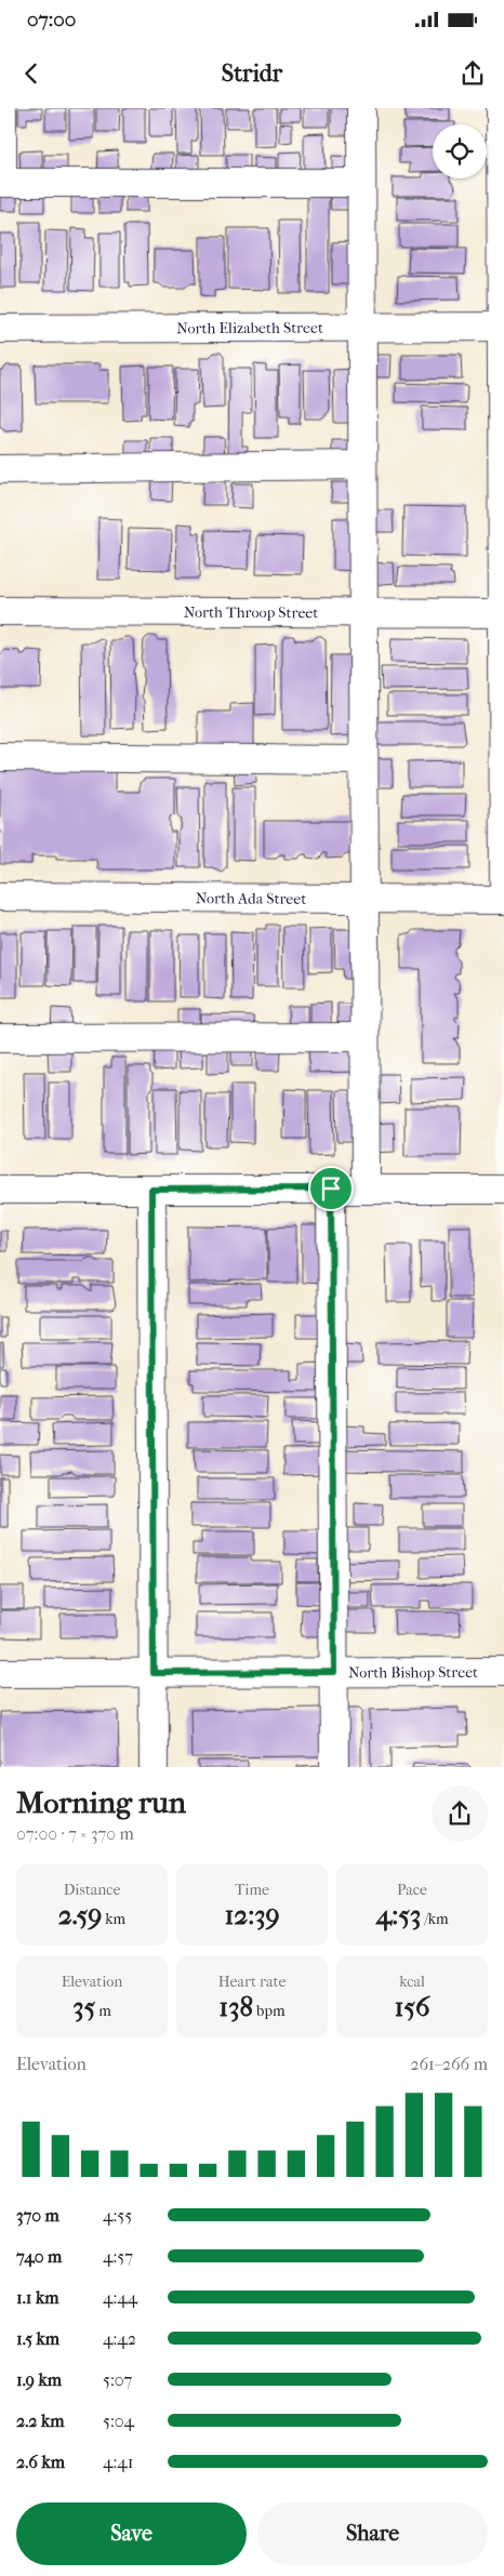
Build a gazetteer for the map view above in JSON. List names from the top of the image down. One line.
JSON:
{"streets":{"street":["North Elizabeth Street","North Throop Street","North Ada Street","North Bishop Street"]},"page":{"status":"07:00","header":"Stridr","heading":["Morning run","07:00 · 7 × 370 m"],"stats":[["Distance","2.59 km"],["Time","12:39"],["Pace","4:53 /km"],["Elevation","35 m"],["Heart rate","138 bpm"],["kcal","156"]],"chart":["Elevation","261–266 m"],"list":[{"name":"370 m","note":"4:55"},{"name":"740 m","note":"4:57"},{"name":"1.1 km","note":"4:44"},{"name":"1.5 km","note":"4:42"},{"name":"1.9 km","note":"5:07"},{"name":"2.2 km","note":"5:04"},{"name":"2.6 km","note":"4:41"}],"buttons":["Save","Share"]}}
